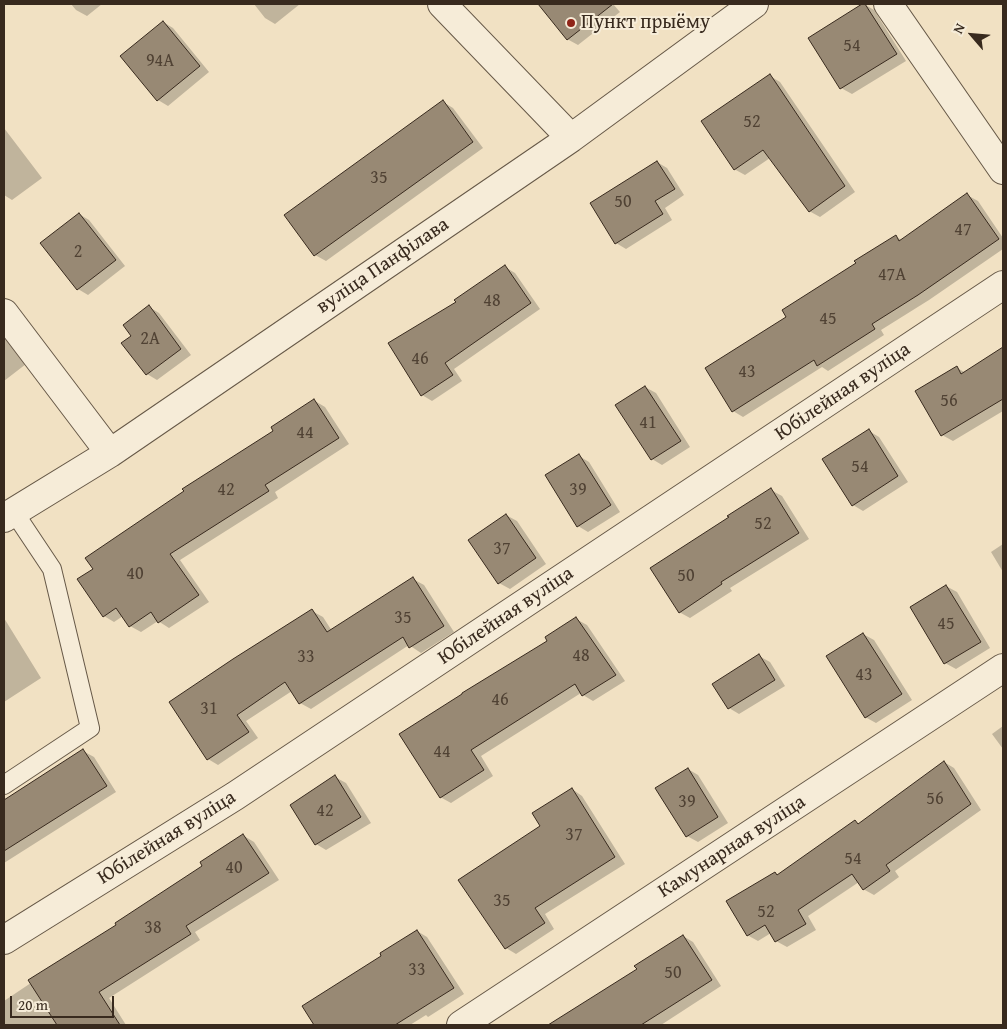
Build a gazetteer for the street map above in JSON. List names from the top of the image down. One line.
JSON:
{"streets":{"street":["вуліца Панфілава","Юбілейная вуліца","Камунарная вуліца"]},"places":["Пункт прыёму"],"house_numbers":["54","94А","52","35","50","47","2","47А","48","45","2А","46","43","56","41","44","54","42","39","52","37","40","50","35","45","48","33","43","46","31","44","56","39","42","37","54","40","35","52","38","33","50"],"scale_bar":"20 m","north":"top left"}
